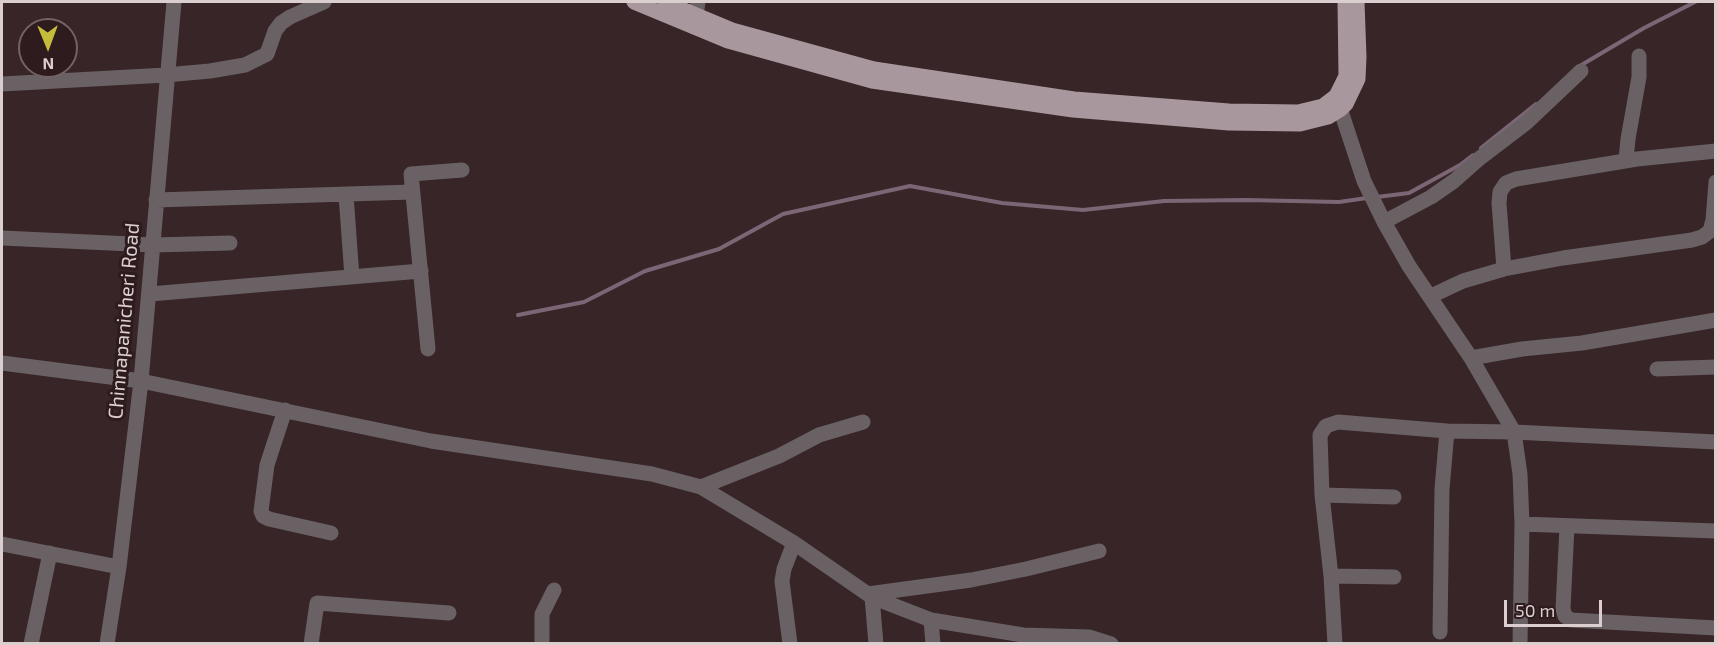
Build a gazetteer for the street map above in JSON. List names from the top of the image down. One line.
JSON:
{"streets":{"street":["Chinnapanicheri Road"]},"scale_bar":"50 m","north":"bottom"}
